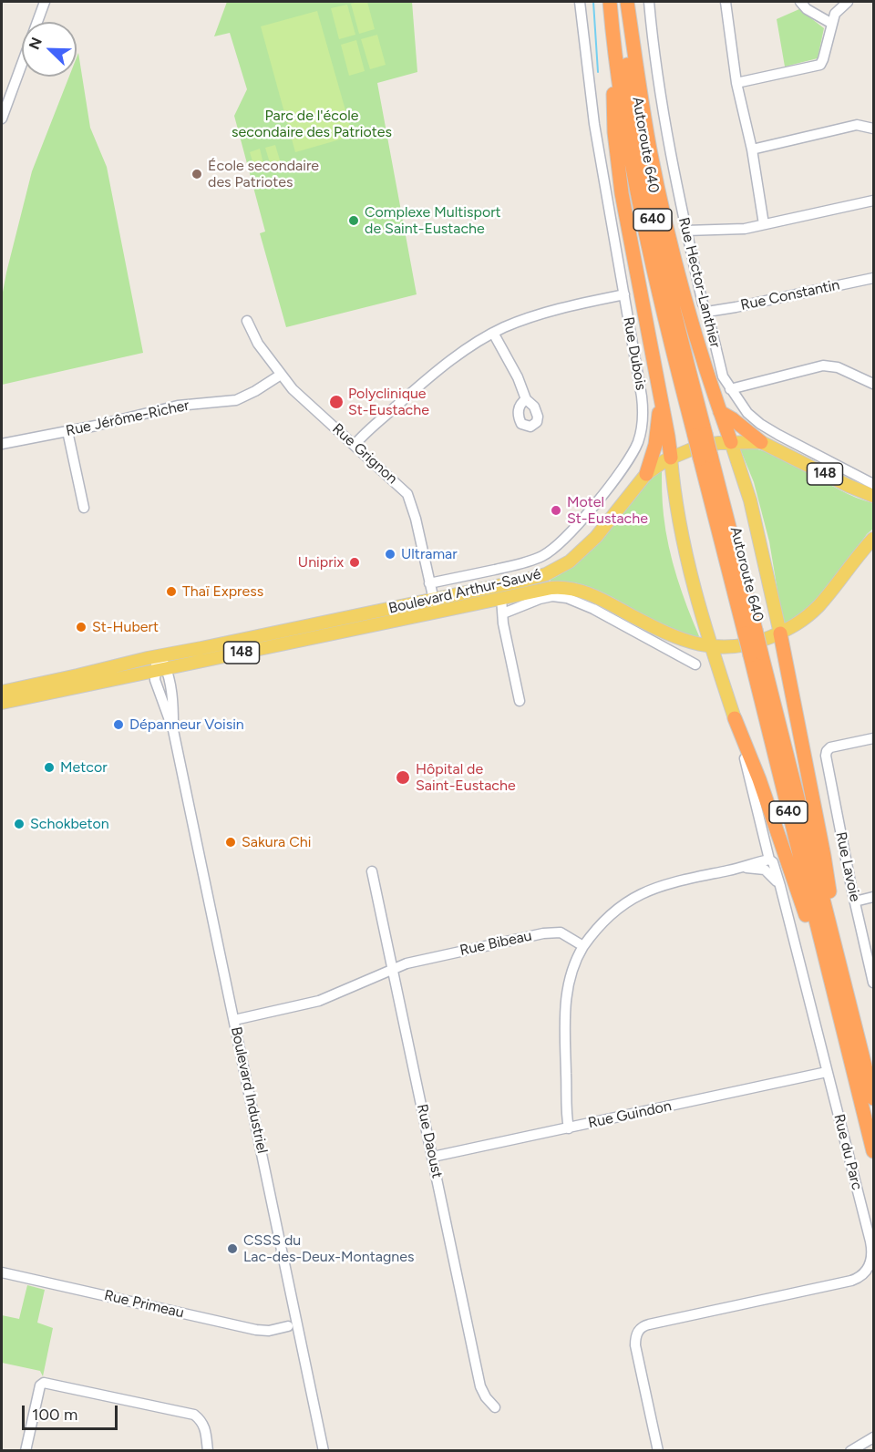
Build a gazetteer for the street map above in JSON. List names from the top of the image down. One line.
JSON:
{"streets":{"highway":["Autoroute 640","640"],"main road":["148","Boulevard Arthur-Sauvé"],"street":["Rue Hector-Lanthier","Rue Constantin","Rue Dubois","Rue Jérôme-Richer","Rue Grignon","Rue Lavoie","Rue Bibeau","Boulevard Industriel","Rue Guindon","Rue Daoust","Rue du Parc","Rue Primeau"]},"crossings":[["Rue Hector-Lanthier","Rue Constantin"],["Rue Dubois","Rue Grignon"],["Rue Jérôme-Richer","Rue Grignon"],["Rue Grignon","Boulevard Arthur-Sauvé"],["Boulevard Arthur-Sauvé","Boulevard Industriel"],["Rue Bibeau","Boulevard Industriel"],["Rue Bibeau","Rue Daoust"],["Rue Guindon","Rue Daoust"],["Rue Guindon","Rue du Parc"]],"parks":["Parc de l'école secondaire des Patriotes"],"places":["École secondaire des Patriotes","Complexe Multisport de Saint-Eustache","Polyclinique St-Eustache","Motel St-Eustache","Ultramar","Uniprix","Thaï Express","St-Hubert","Dépanneur Voisin","Metcor","Hôpital de Saint-Eustache","Schokbeton","Sakura Chi","CSSS du Lac-des-Deux-Montagnes"],"scale_bar":"100 m","north":"top left"}
